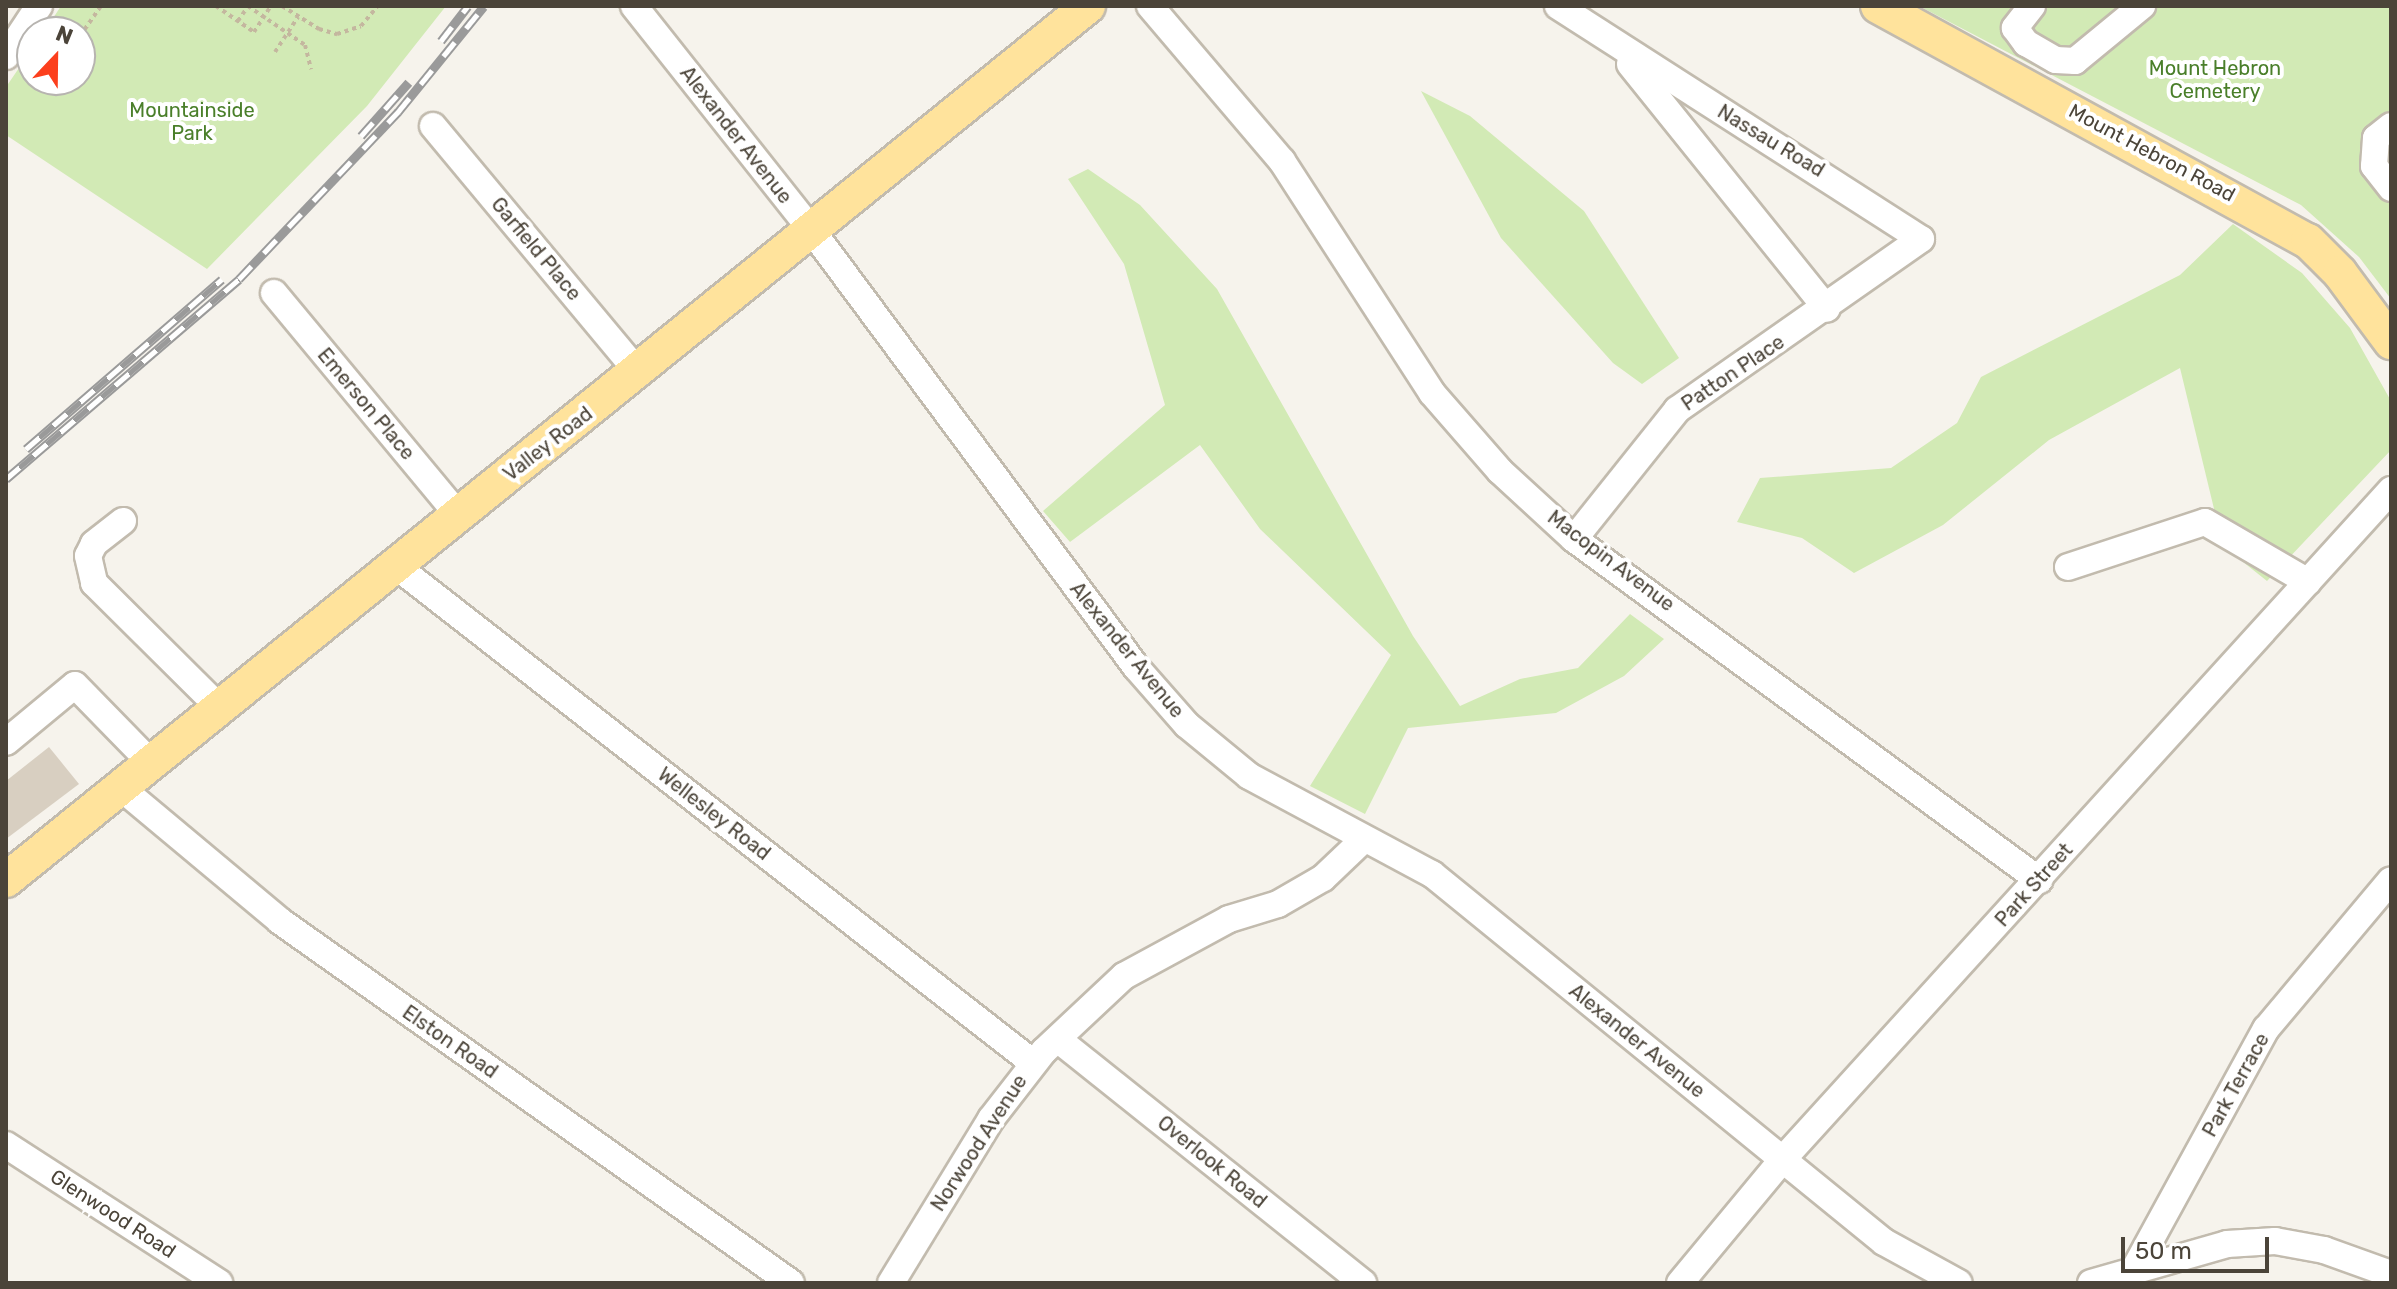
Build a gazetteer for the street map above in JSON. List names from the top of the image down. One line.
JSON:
{"streets":{"main road":["Mount Hebron Road","Valley Road"],"street":["Alexander Avenue","Nassau Road","Garfield Place","Patton Place","Emerson Place","Macopin Avenue","Wellesley Road","Park Street","Elston Road","Park Terrace","Norwood Avenue","Overlook Road","Glenwood Road"]},"crossings":[["Alexander Avenue","Valley Road"],["Alexander Avenue","Park Street"],["Alexander Avenue","Norwood Avenue"],["Nassau Road","Patton Place"],["Garfield Place","Valley Road"],["Patton Place","Macopin Avenue"],["Emerson Place","Valley Road"],["Valley Road","Wellesley Road"],["Valley Road","Elston Road"],["Macopin Avenue","Park Street"],["Wellesley Road","Norwood Avenue"],["Norwood Avenue","Overlook Road"]],"parks":["Mount Hebron Cemetery","Mountainside Park"],"scale_bar":"50 m","north":"top"}
